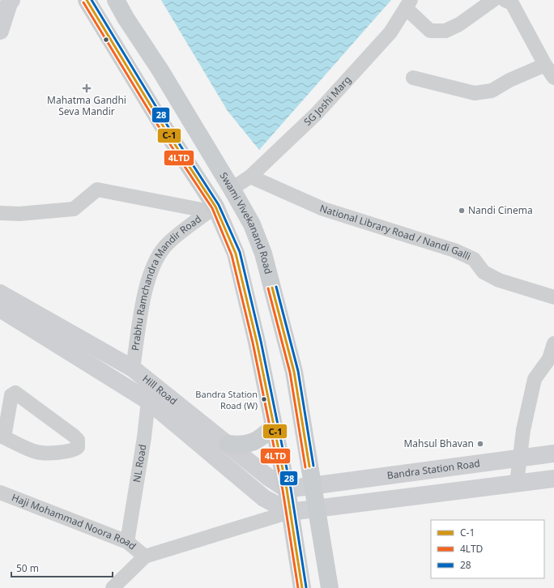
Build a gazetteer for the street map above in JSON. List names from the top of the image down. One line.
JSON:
{"streets":{"main road":["Swami Vivekanand Road","Hill Road","Bandra Station Road"],"street":["SG Joshi Marg","National Library Road / Nandi Galli","Prabhu Ramchandra Mandir Road","NL Road","Haji Mohammad Noora Road"]},"crossings":[["SG Joshi Marg","Swami Vivekanand Road"],["SG Joshi Marg","National Library Road / Nandi Galli"],["Swami Vivekanand Road","Prabhu Ramchandra Mandir Road"],["Swami Vivekanand Road","Hill Road"],["Swami Vivekanand Road","Bandra Station Road"],["Prabhu Ramchandra Mandir Road","Hill Road"],["Hill Road","NL Road"],["NL Road","Haji Mohammad Noora Road"]],"places":{"health":["Mahatma Gandhi Seva Mandir"],"other":["Nandi Cinema","Bandra Station Road (W)","Mahsul Bhavan"]},"lines":["transit line C-1","transit line 28","transit line 4LTD"],"legend":["C-1","4LTD","28"],"scale_bar":"50 m"}
